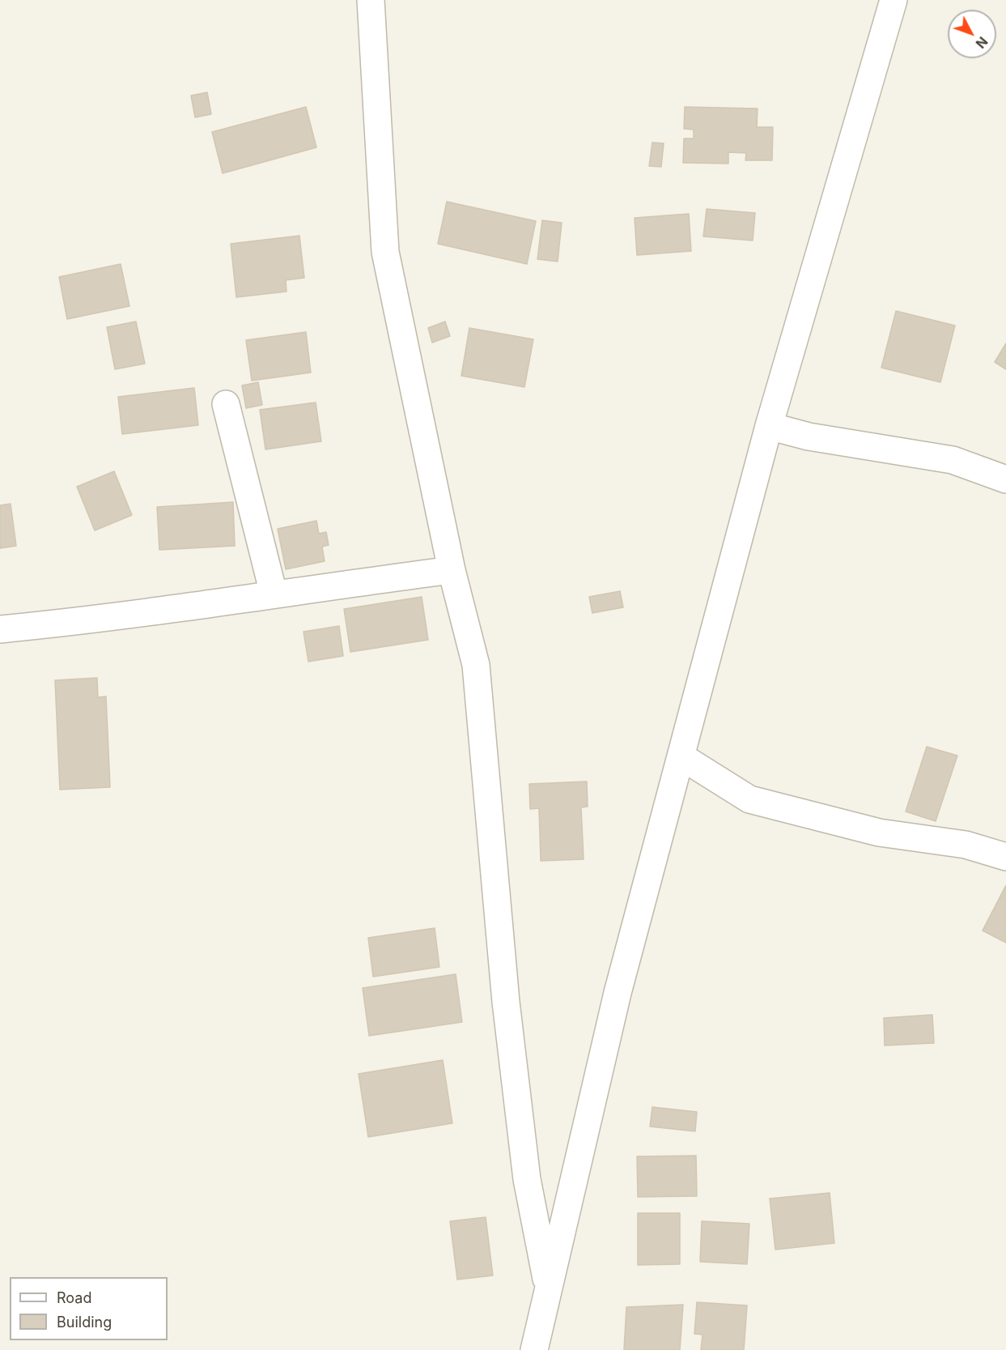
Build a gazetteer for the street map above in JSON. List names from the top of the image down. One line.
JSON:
{"legend":["Road","Building"],"north":"bottom right"}
